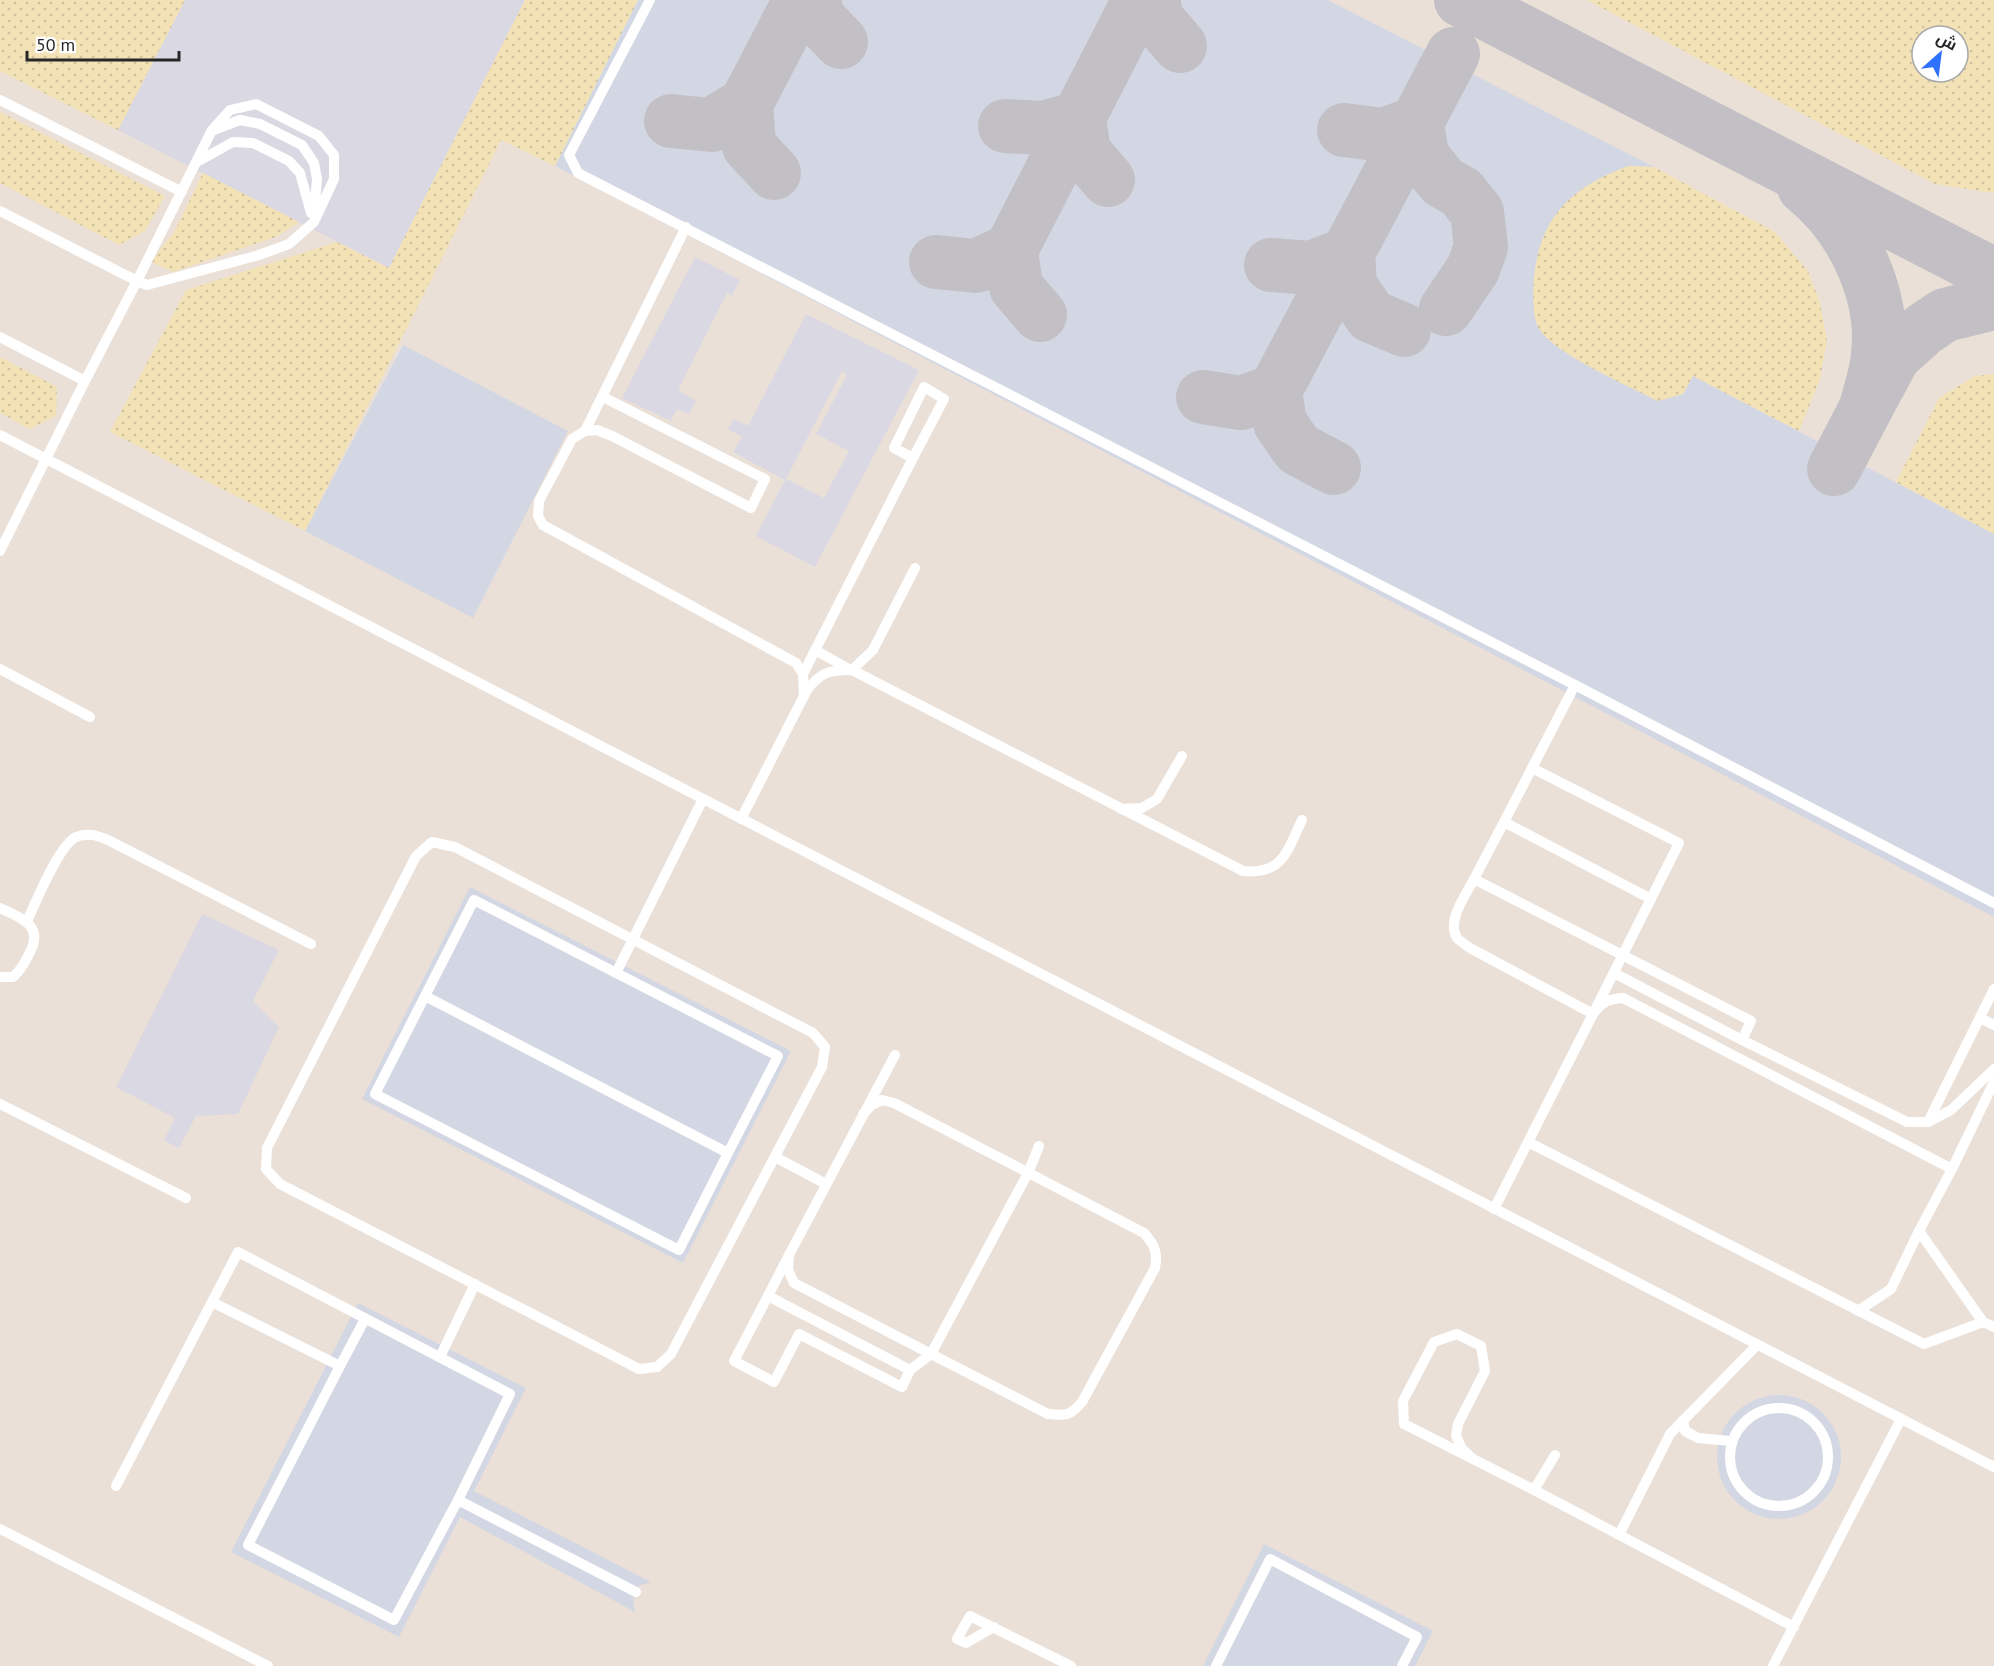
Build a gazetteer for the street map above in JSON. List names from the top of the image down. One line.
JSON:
{"scale_bar":"50 m","north":"top right"}
